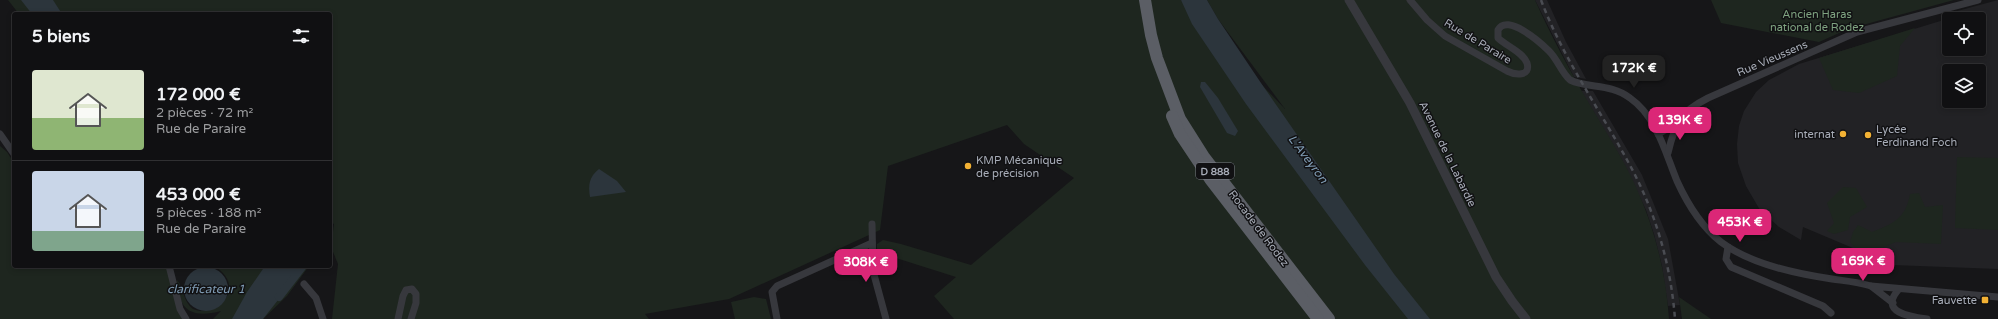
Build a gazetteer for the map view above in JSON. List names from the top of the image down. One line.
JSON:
{"streets":{"highway":["D 888","Rocade de Rodez"],"street":["Rue de Paraire","Rue Vieussens","Avenue de la Labardie"]},"crossings":[["Rue de Paraire","Rue Vieussens"]],"water":["L'Aveyron","clarificateur 1"],"parks":["Ancien Haras national de Rodez"],"places":{"other":["internat","Lycée Ferdinand Foch","KMP Mécanique de précision"],"transit":["Fauvette"]},"page":{"heading":"5 biens","price":["172K €","139K €","453K €","169K €","308K €"],"list":[{"name":"172 000 €","note":"2 pièces · 72 m² · Rue de Paraire"},{"name":"453 000 €","note":"5 pièces · 188 m² · Rue de Paraire"}]}}
